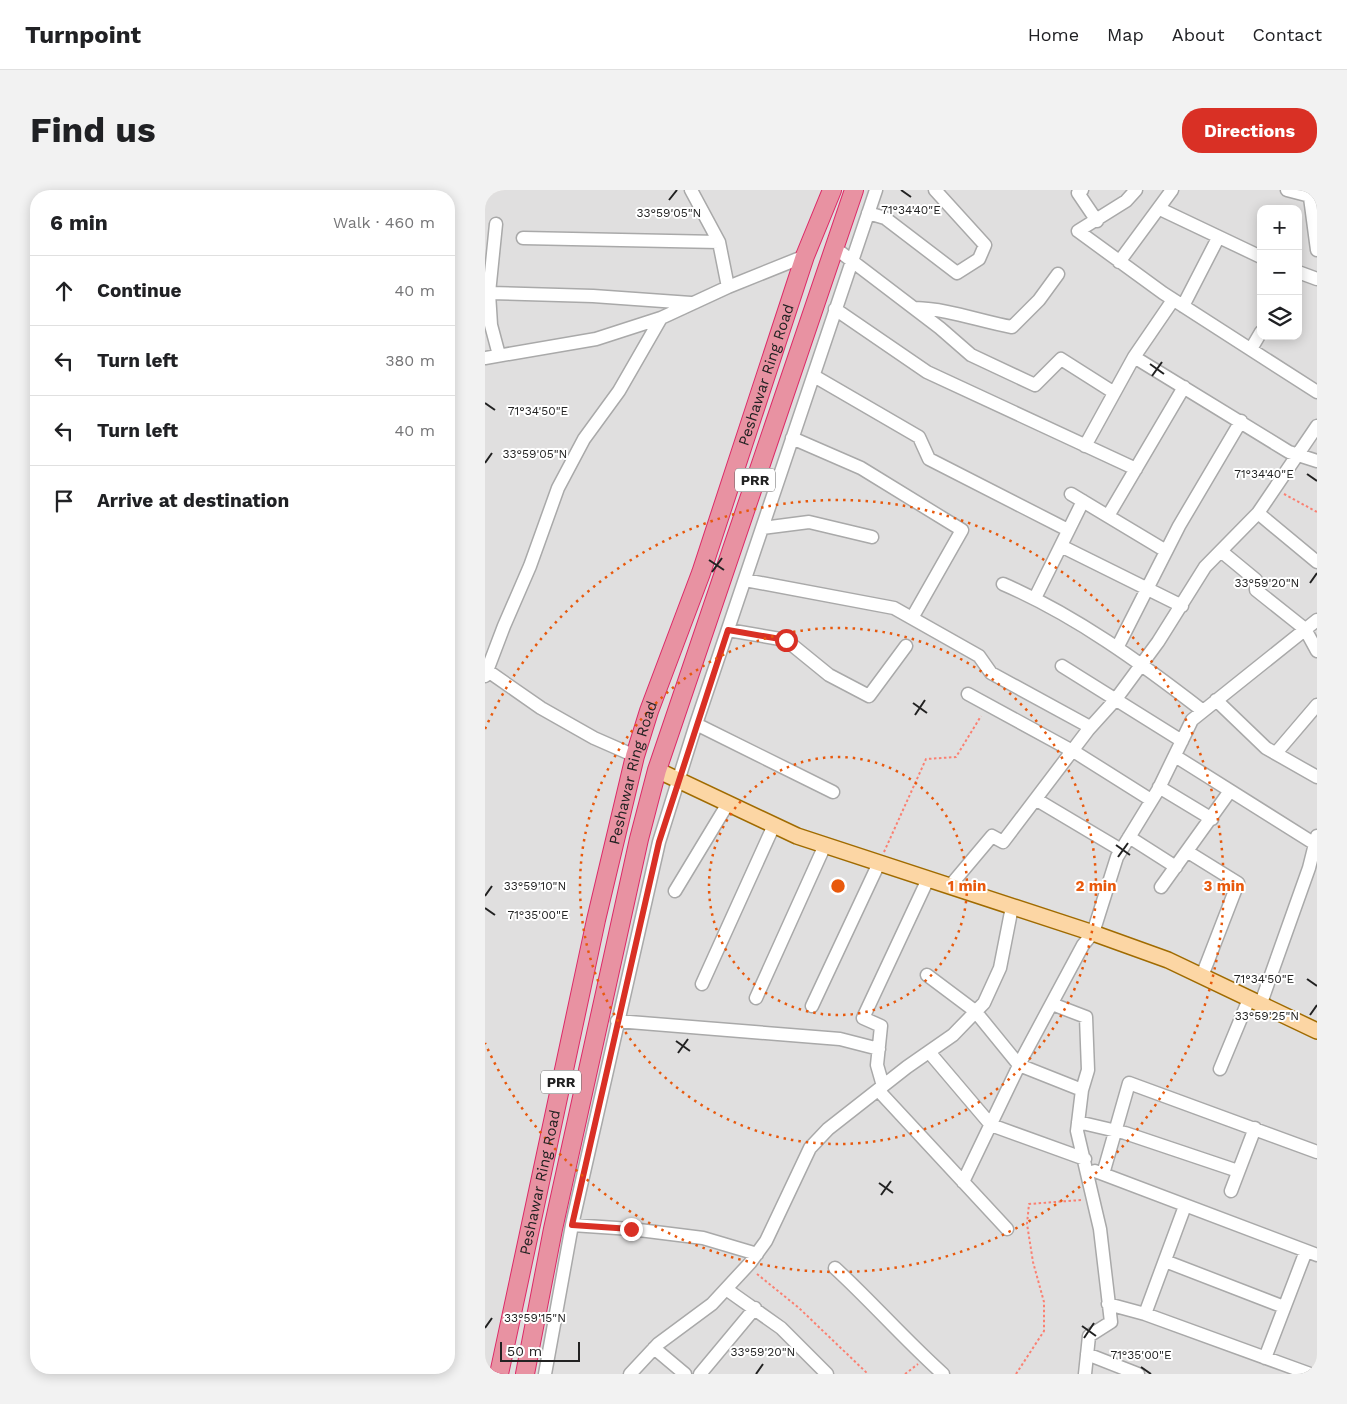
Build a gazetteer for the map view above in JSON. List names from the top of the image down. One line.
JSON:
{"streets":{"highway":["Peshawar Ring Road","PRR"]},"scale_bar":"50 m","page":{"header":"Turnpoint","nav":["Home","Map","About","Contact"],"buttons":"Directions","title":"Find us","heading":["6 min","Walk · 460 m"],"map_buttons":["+","−"],"list":[["Continue","40 m"],["Turn left","380 m"],["Turn left","40 m"],"Arrive at destination"],"scale":"50 m"},"coordinates":["71°34'40\"E","33°59'05\"N","71°34'50\"E","33°59'20\"N","33°59'10\"N","71°35'00\"E","33°59'25\"N","33°59'15\"N"],"rings":["1 min","2 min","3 min"]}
